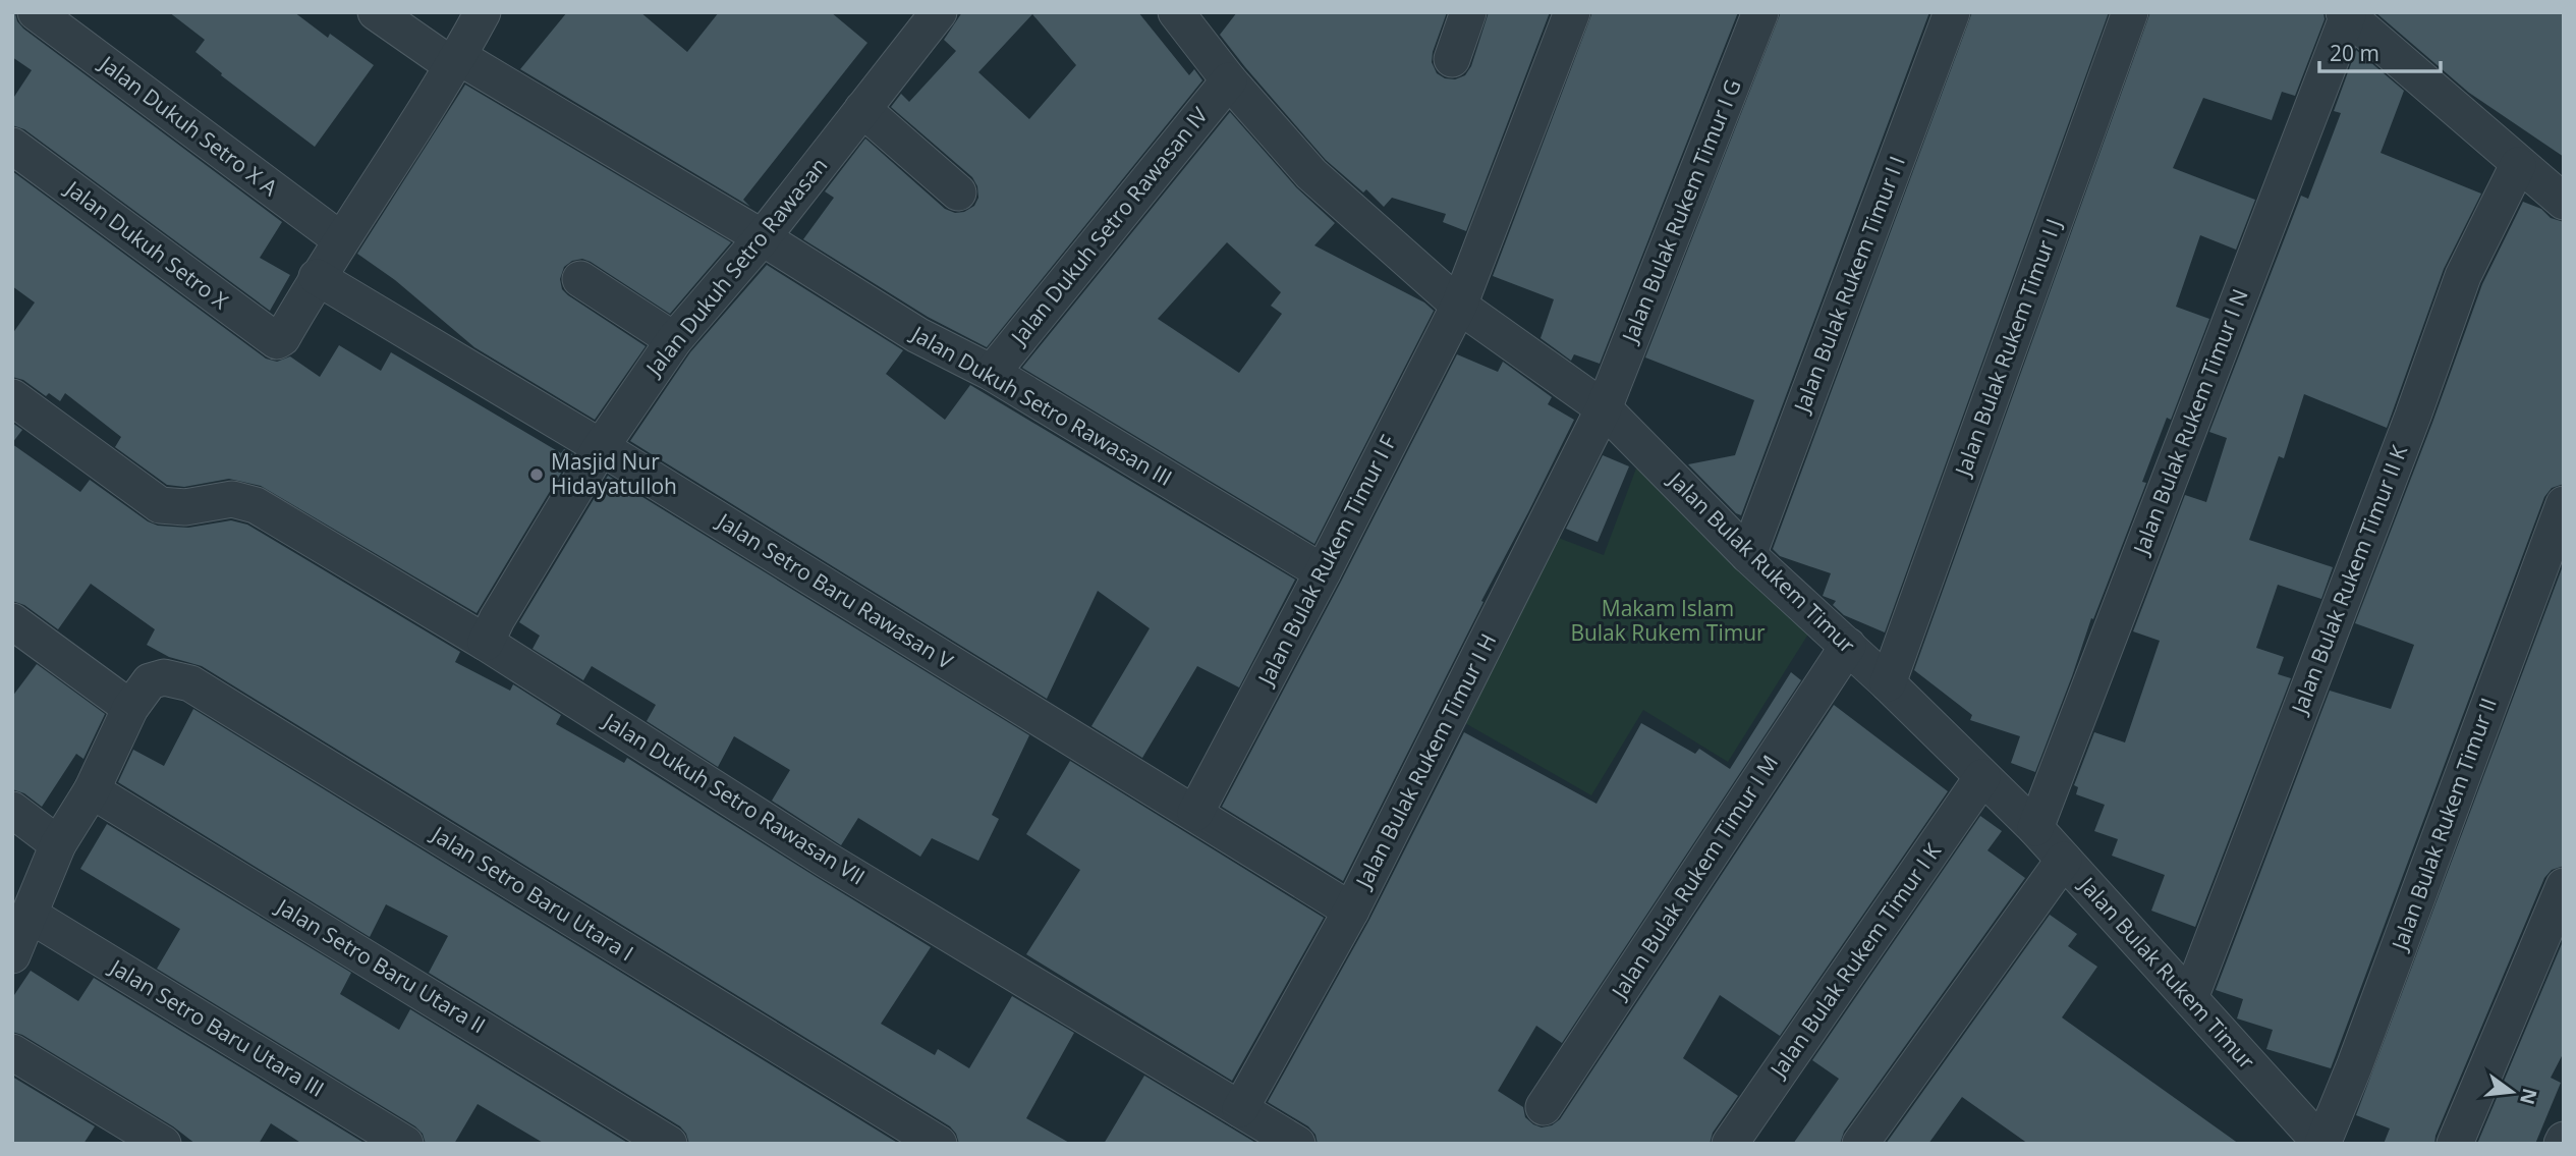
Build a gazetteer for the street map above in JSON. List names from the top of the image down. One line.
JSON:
{"streets":{"street":["Jalan Dukuh Setro X A","Jalan Bulak Rukem Timur I G","Jalan Dukuh Setro Rawasan IV","Jalan Dukuh Setro X","Jalan Dukuh Setro Rawasan","Jalan Bulak Rukem Timur I I","Jalan Bulak Rukem Timur I J","Jalan Dukuh Setro Rawasan III","Jalan Bulak Rukem Timur I N","Jalan Bulak Rukem Timur I F","Jalan Bulak Rukem Timur","Jalan Bulak Rukem Timur II K","Jalan Setro Baru Rawasan V","Jalan Bulak Rukem Timur I H","Jalan Dukuh Setro Rawasan VII","Jalan Bulak Rukem Timur II","Jalan Bulak Rukem Timur I M","Jalan Setro Baru Utara I","Jalan Bulak Rukem Timur I K","Jalan Setro Baru Utara II","Jalan Setro Baru Utara III"]},"crossings":[["Jalan Bulak Rukem Timur I G","Jalan Bulak Rukem Timur"],["Jalan Bulak Rukem Timur I G","Jalan Bulak Rukem Timur I H"],["Jalan Dukuh Setro Rawasan IV","Jalan Dukuh Setro Rawasan III"],["Jalan Dukuh Setro Rawasan IV","Jalan Bulak Rukem Timur"],["Jalan Dukuh Setro X","Jalan Setro Baru Rawasan V"],["Jalan Dukuh Setro Rawasan","Jalan Dukuh Setro Rawasan III"],["Jalan Dukuh Setro Rawasan","Jalan Setro Baru Rawasan V"],["Jalan Dukuh Setro Rawasan","Jalan Dukuh Setro Rawasan VII"],["Jalan Bulak Rukem Timur I I","Jalan Bulak Rukem Timur"],["Jalan Bulak Rukem Timur I J","Jalan Bulak Rukem Timur"],["Jalan Dukuh Setro Rawasan III","Jalan Bulak Rukem Timur I F"],["Jalan Bulak Rukem Timur I N","Jalan Bulak Rukem Timur"],["Jalan Bulak Rukem Timur I F","Jalan Bulak Rukem Timur"],["Jalan Bulak Rukem Timur I F","Jalan Setro Baru Rawasan V"],["Jalan Bulak Rukem Timur","Jalan Bulak Rukem Timur II K"],["Jalan Bulak Rukem Timur","Jalan Bulak Rukem Timur I H"],["Jalan Bulak Rukem Timur","Jalan Bulak Rukem Timur II"],["Jalan Bulak Rukem Timur","Jalan Bulak Rukem Timur I M"],["Jalan Bulak Rukem Timur","Jalan Bulak Rukem Timur I K"],["Jalan Setro Baru Rawasan V","Jalan Bulak Rukem Timur I H"],["Jalan Bulak Rukem Timur I H","Jalan Dukuh Setro Rawasan VII"]],"parks":["Makam Islam Bulak Rukem Timur"],"places":["Masjid Nur Hidayatulloh"],"scale_bar":"20 m","north":"right"}
